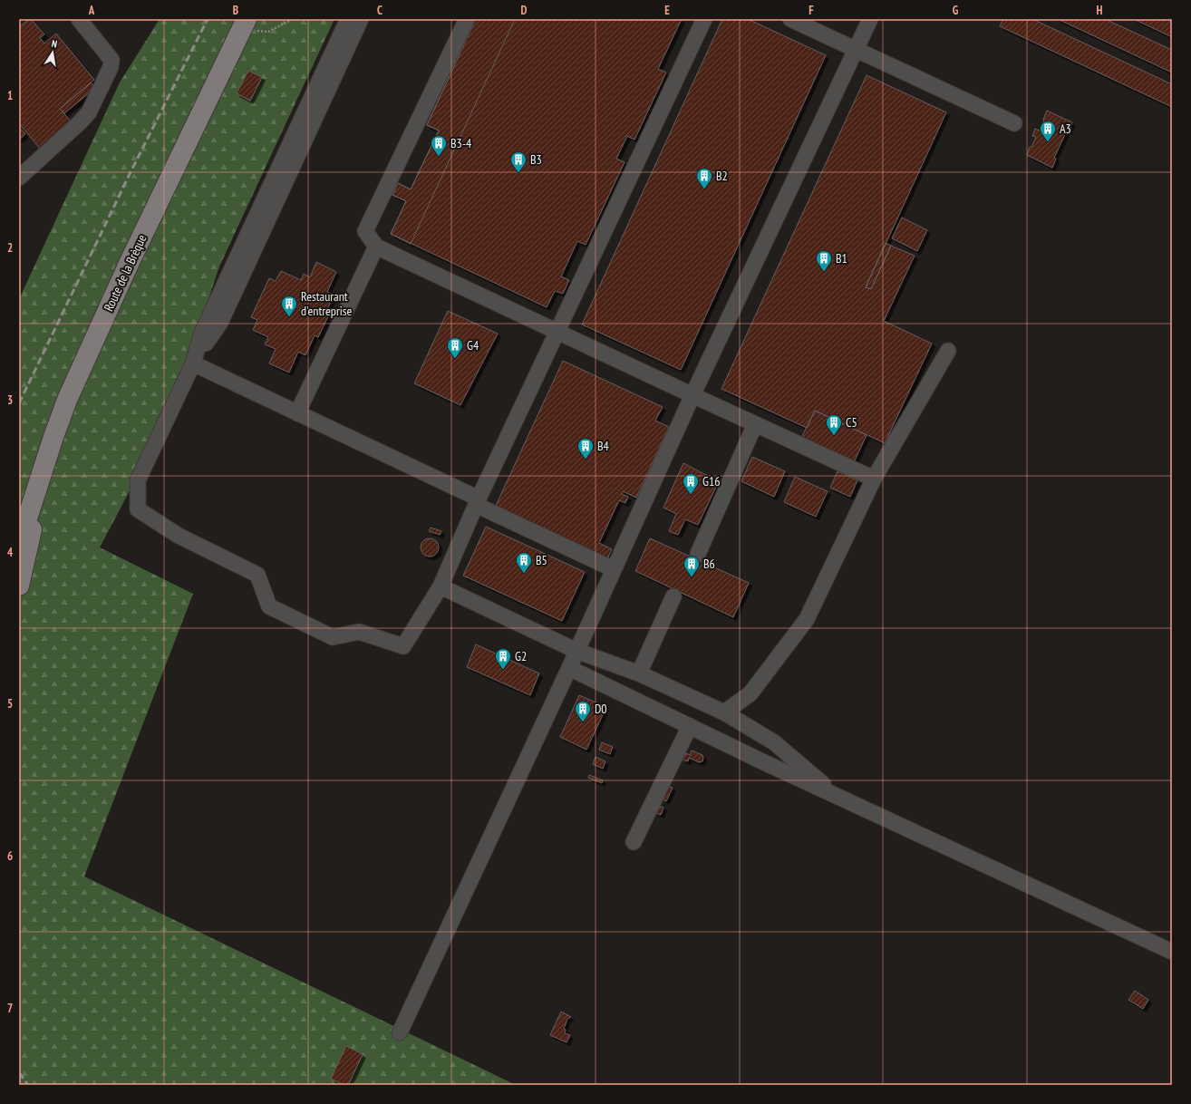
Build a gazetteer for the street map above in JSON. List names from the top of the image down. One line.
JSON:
{"streets":{"main road":["Route de la Brèque"]},"places":{"building":["A3","B3-4","B3","B2","B1","Restaurant d'entreprise","G4","C5","B4","G16","B5","B6","G2","D0"]},"north":"top","grid":{"columns":["A","B","C","D","E","F","G","H"],"rows":["1","2","3","4","5","6","7"]}}
